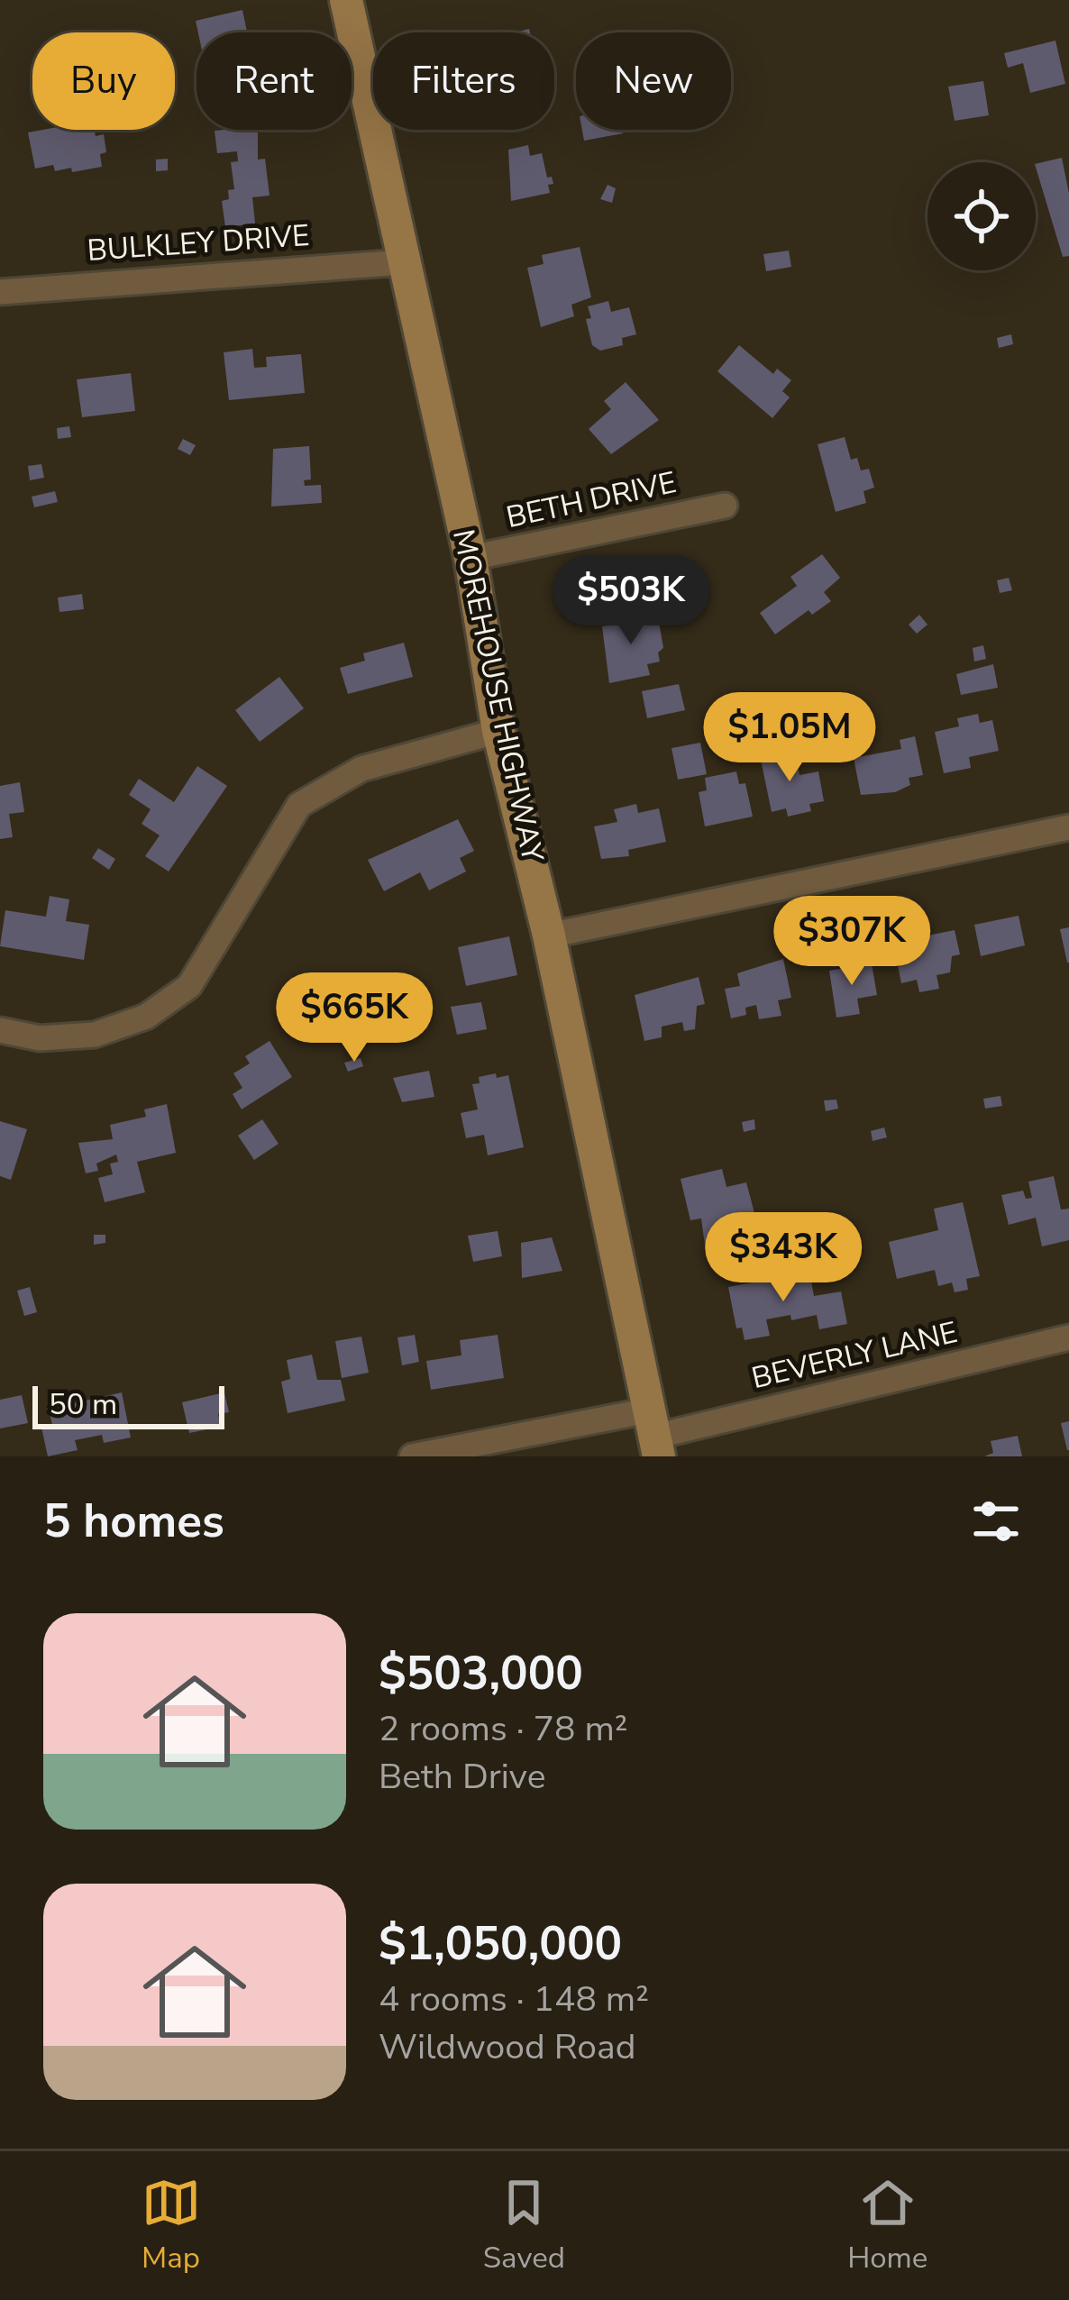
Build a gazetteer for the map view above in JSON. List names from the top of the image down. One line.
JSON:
{"streets":{"street":["BULKLEY DRIVE","BETH DRIVE","MOREHOUSE HIGHWAY","BEVERLY LANE"]},"crossings":[["BULKLEY DRIVE","MOREHOUSE HIGHWAY"],["BETH DRIVE","MOREHOUSE HIGHWAY"],["MOREHOUSE HIGHWAY","BEVERLY LANE"]],"scale_bar":"50 m","page":{"chip":["Buy","Rent","Filters","New"],"price":["$503K","$1.05M","$307K","$665K","$343K"],"scale":"50 m","heading":"5 homes","list":[{"name":"$503,000","note":"2 rooms · 78 m² · Beth Drive"},{"name":"$1,050,000","note":"4 rooms · 148 m² · Wildwood Road"}],"tabs":["Map","Saved","Home"]}}
